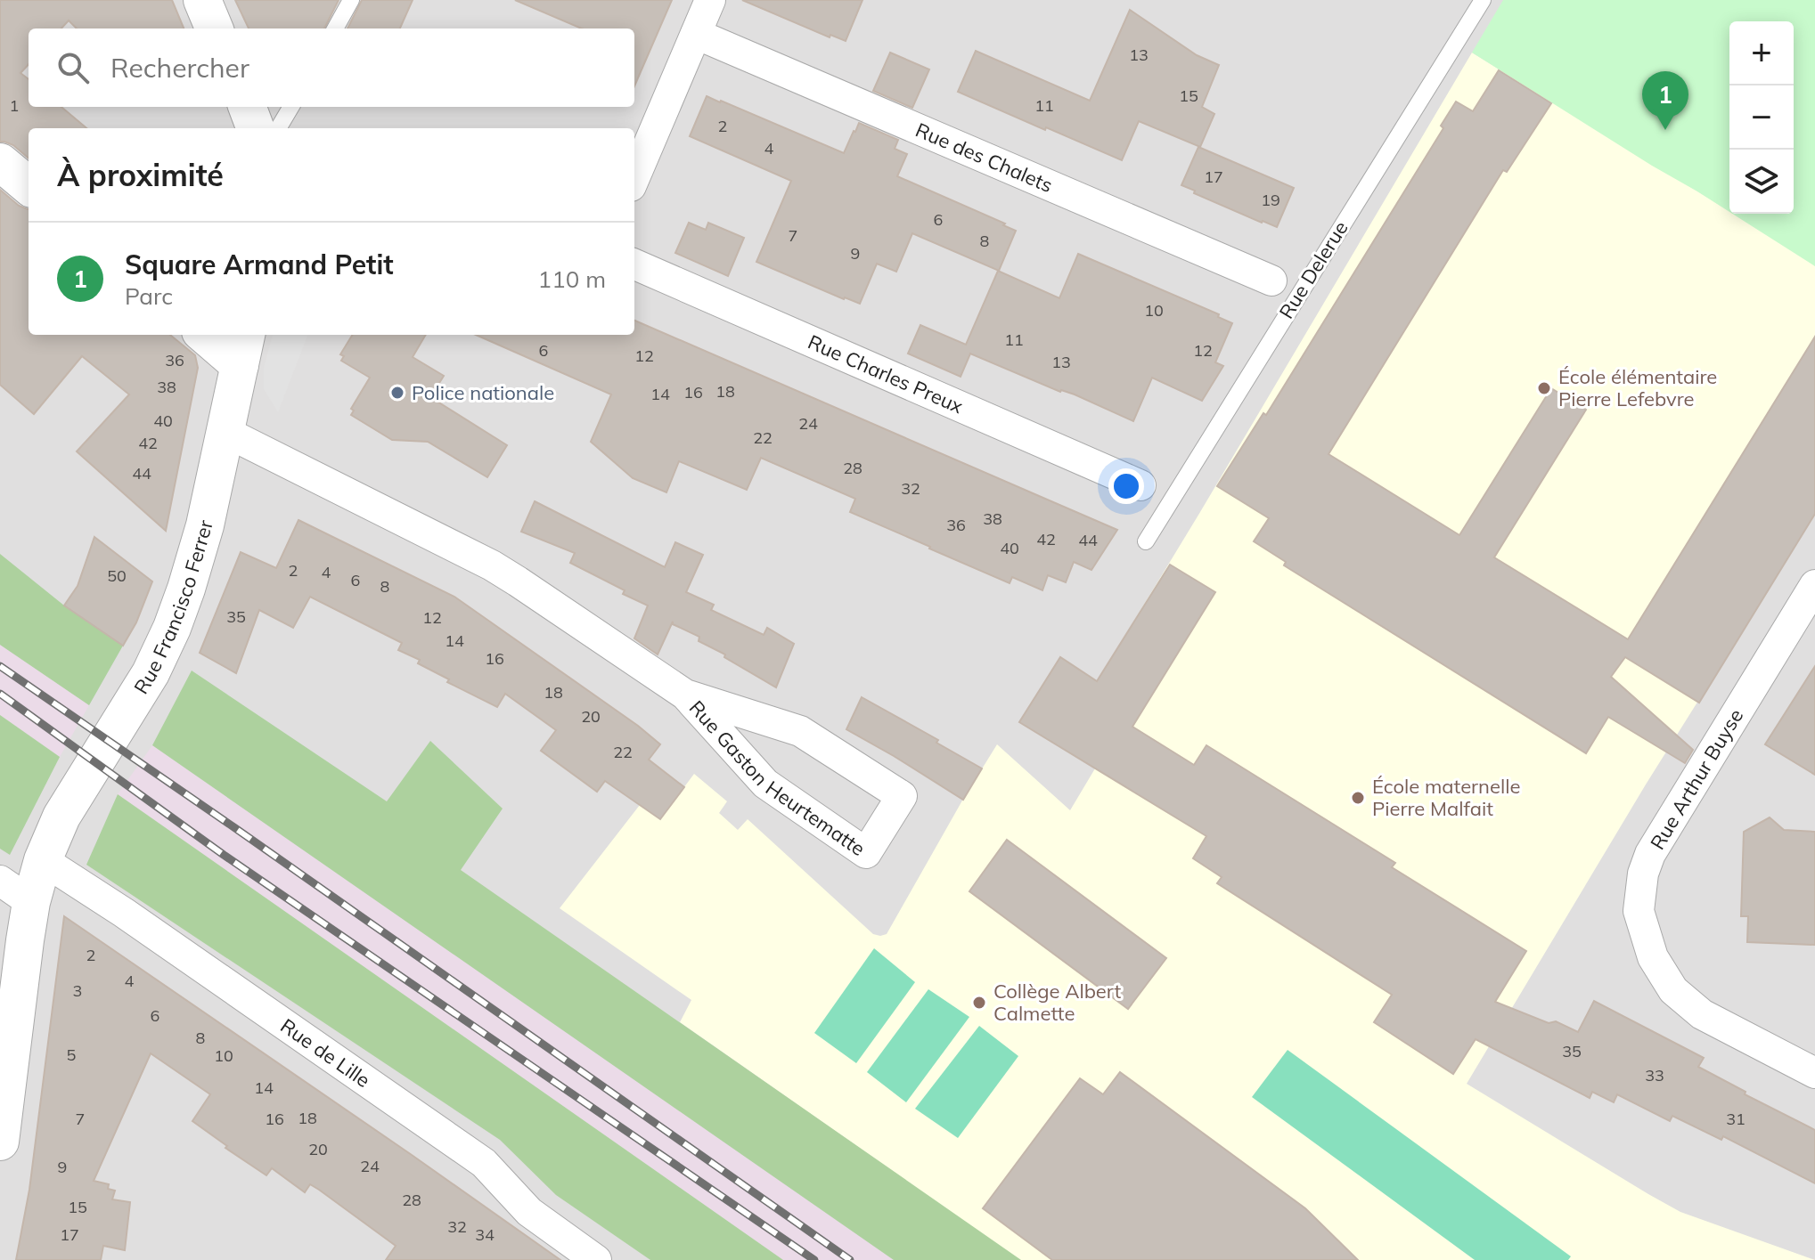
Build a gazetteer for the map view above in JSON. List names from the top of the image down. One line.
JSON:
{"streets":{"street":["Rue des Chalets","Rue Charles Preux","Rue Francisco Ferrer","Rue Gaston Heurtematte","Rue Arthur Buyse","Rue de Lille"],"lane":["Rue Delerue"]},"crossings":[["Rue Francisco Ferrer","Rue Gaston Heurtematte"],["Rue Francisco Ferrer","Rue de Lille"]],"places":["École élémentaire Pierre Lefebvre","Police nationale","École maternelle Pierre Malfait","Collège Albert Calmette"],"house_numbers":["13","15","1","11","2","4","17","19","6","7","8","9","10","11","6","12","12","36","13","38","18","16","14","40","24","22","42","28","44","32","38","36","42","44","40","2","4","50","6","8","35","12","14","16","18","20","22","2","4","3","6","8","35","5","10","33","14","18","7","16","31","20","24","9","28","15","32","17","34"],"page":{"map_buttons":["+","−"],"search":"Rechercher","pins":"1","heading":"À proximité","list":[{"mark":"1","name":"Square Armand Petit","note":"Parc","value":"110 m"}]}}
